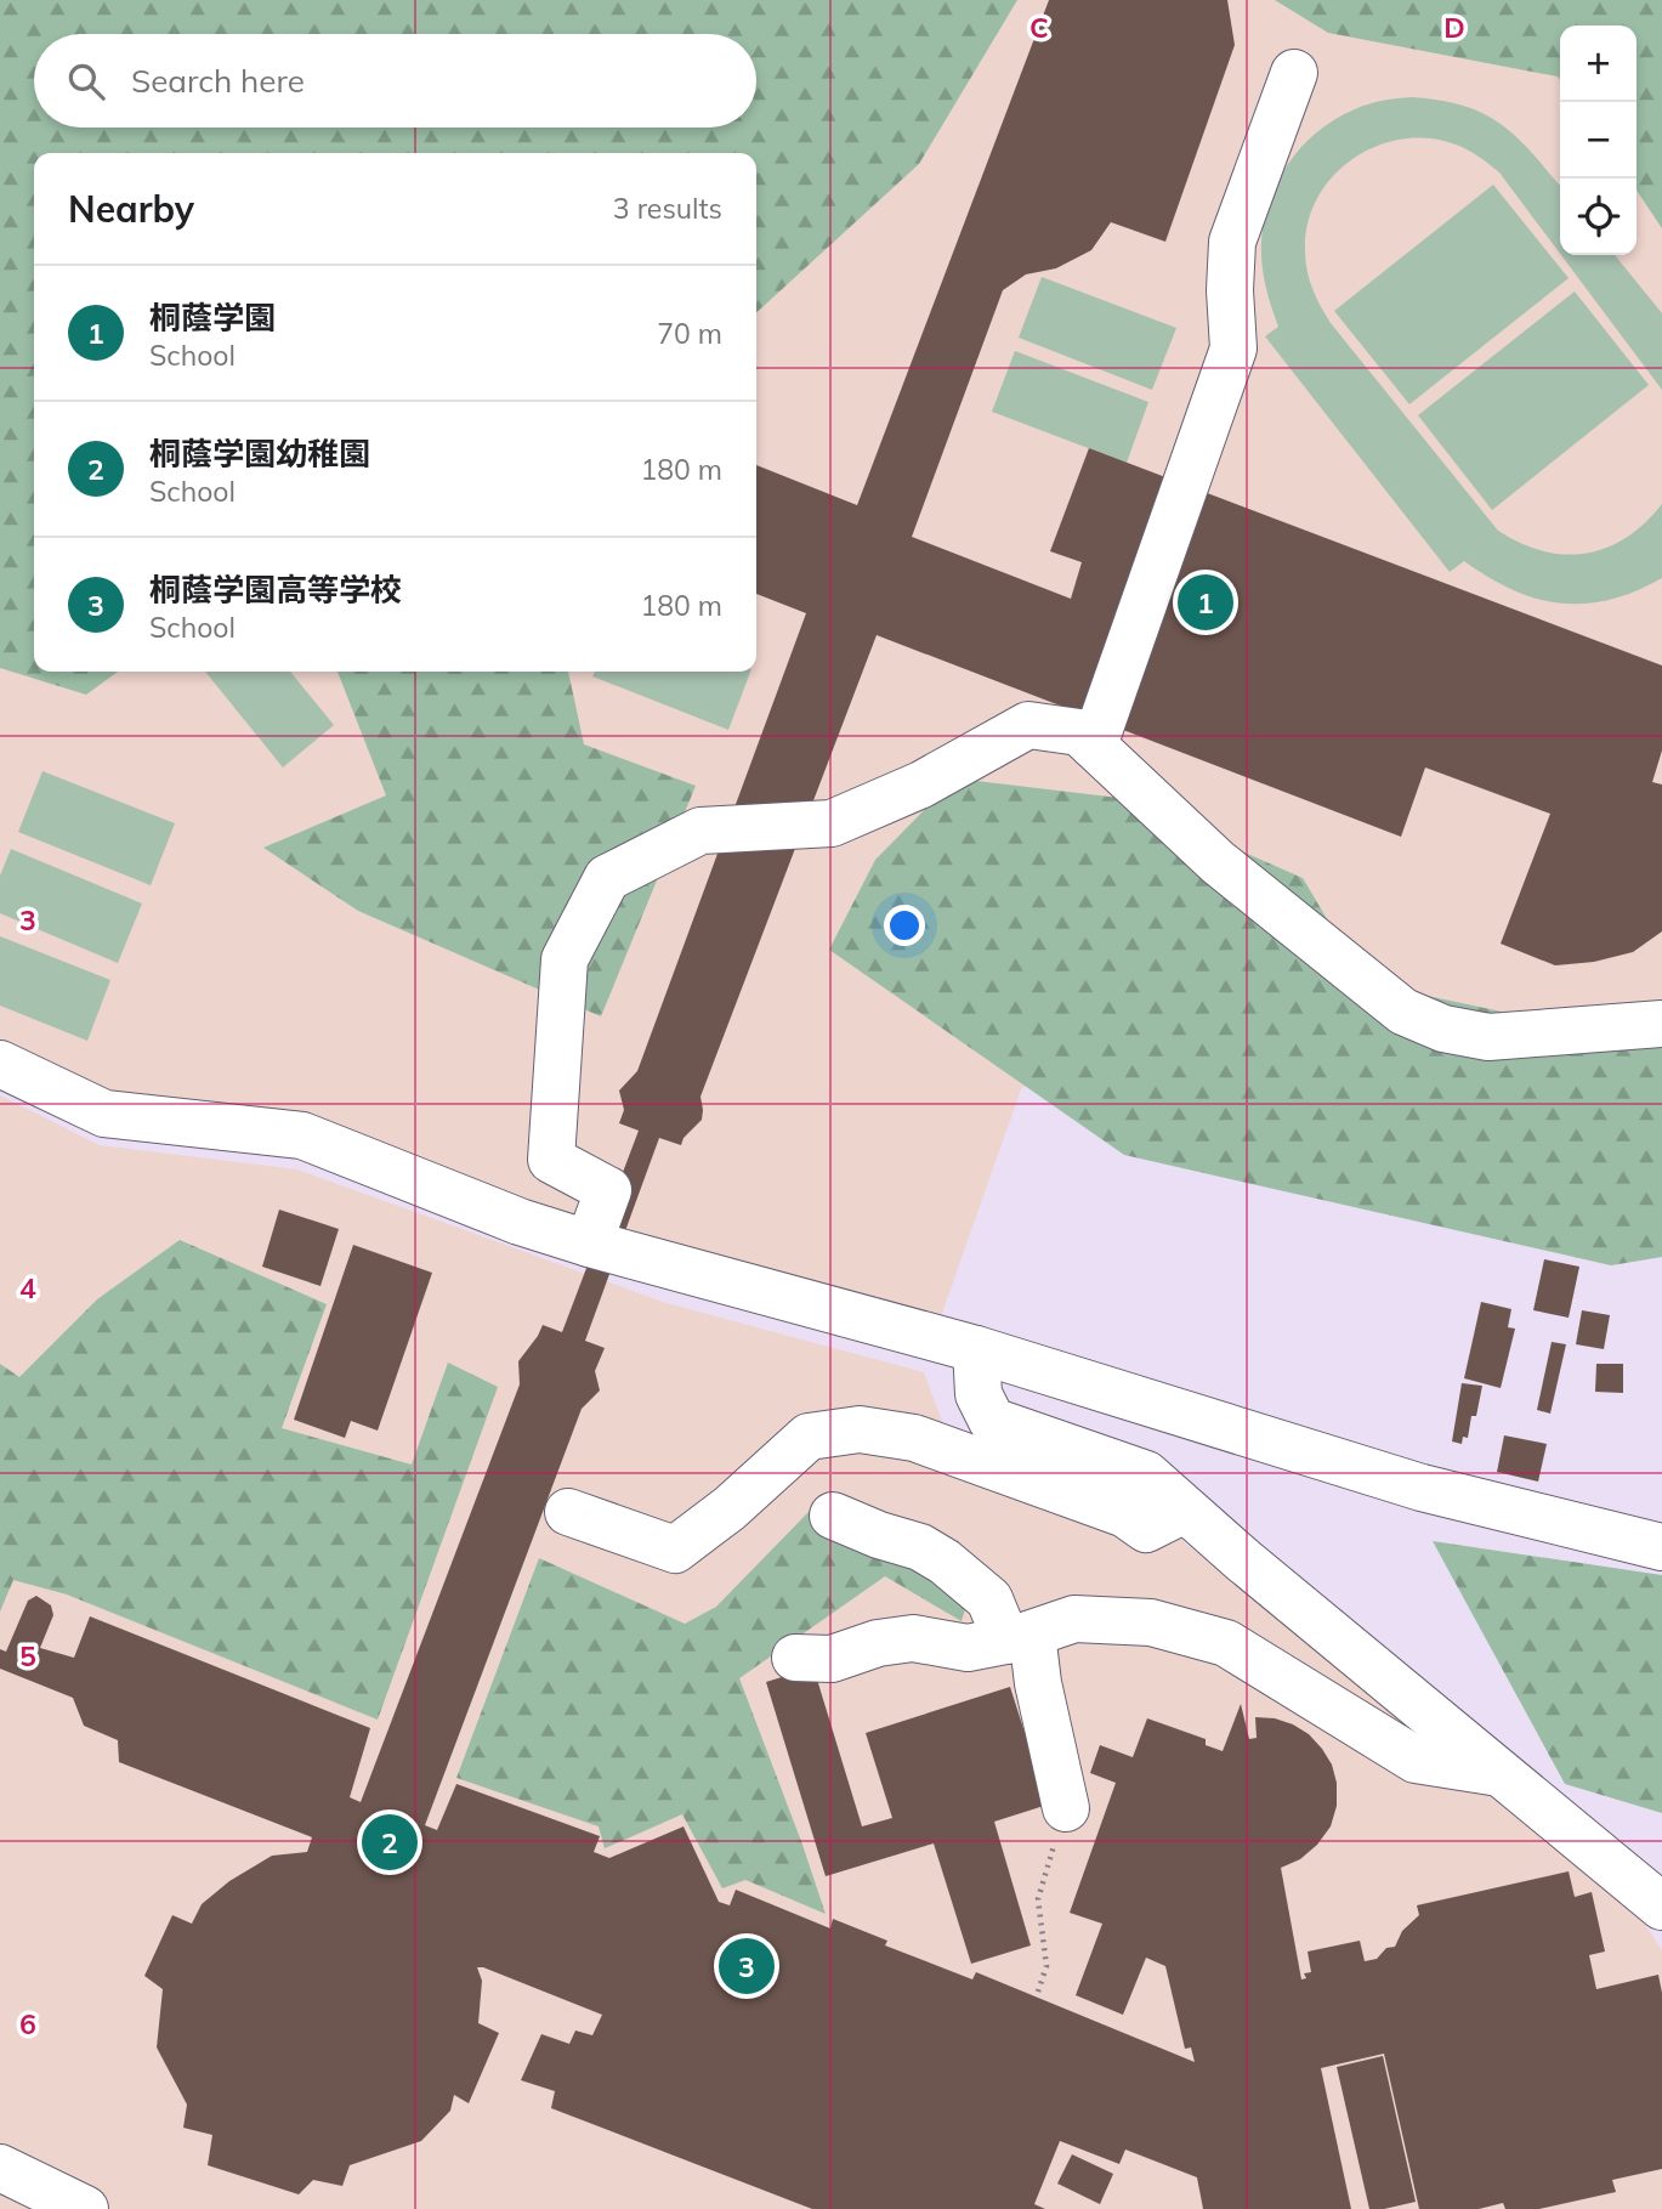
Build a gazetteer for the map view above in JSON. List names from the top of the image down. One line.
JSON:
{"page":{"map_buttons":["+","−"],"search":"Search here","heading":["Nearby","3 results"],"list":[{"mark":"1","name":"桐蔭学園","note":"School","value":"70 m"},{"mark":"2","name":"桐蔭学園幼稚園","note":"School","value":"180 m"},{"mark":"3","name":"桐蔭学園高等学校","note":"School","value":"180 m"}],"pins":["1","2","3"]},"grid":{"columns":["C","D"],"rows":["3","4","5","6"]}}
